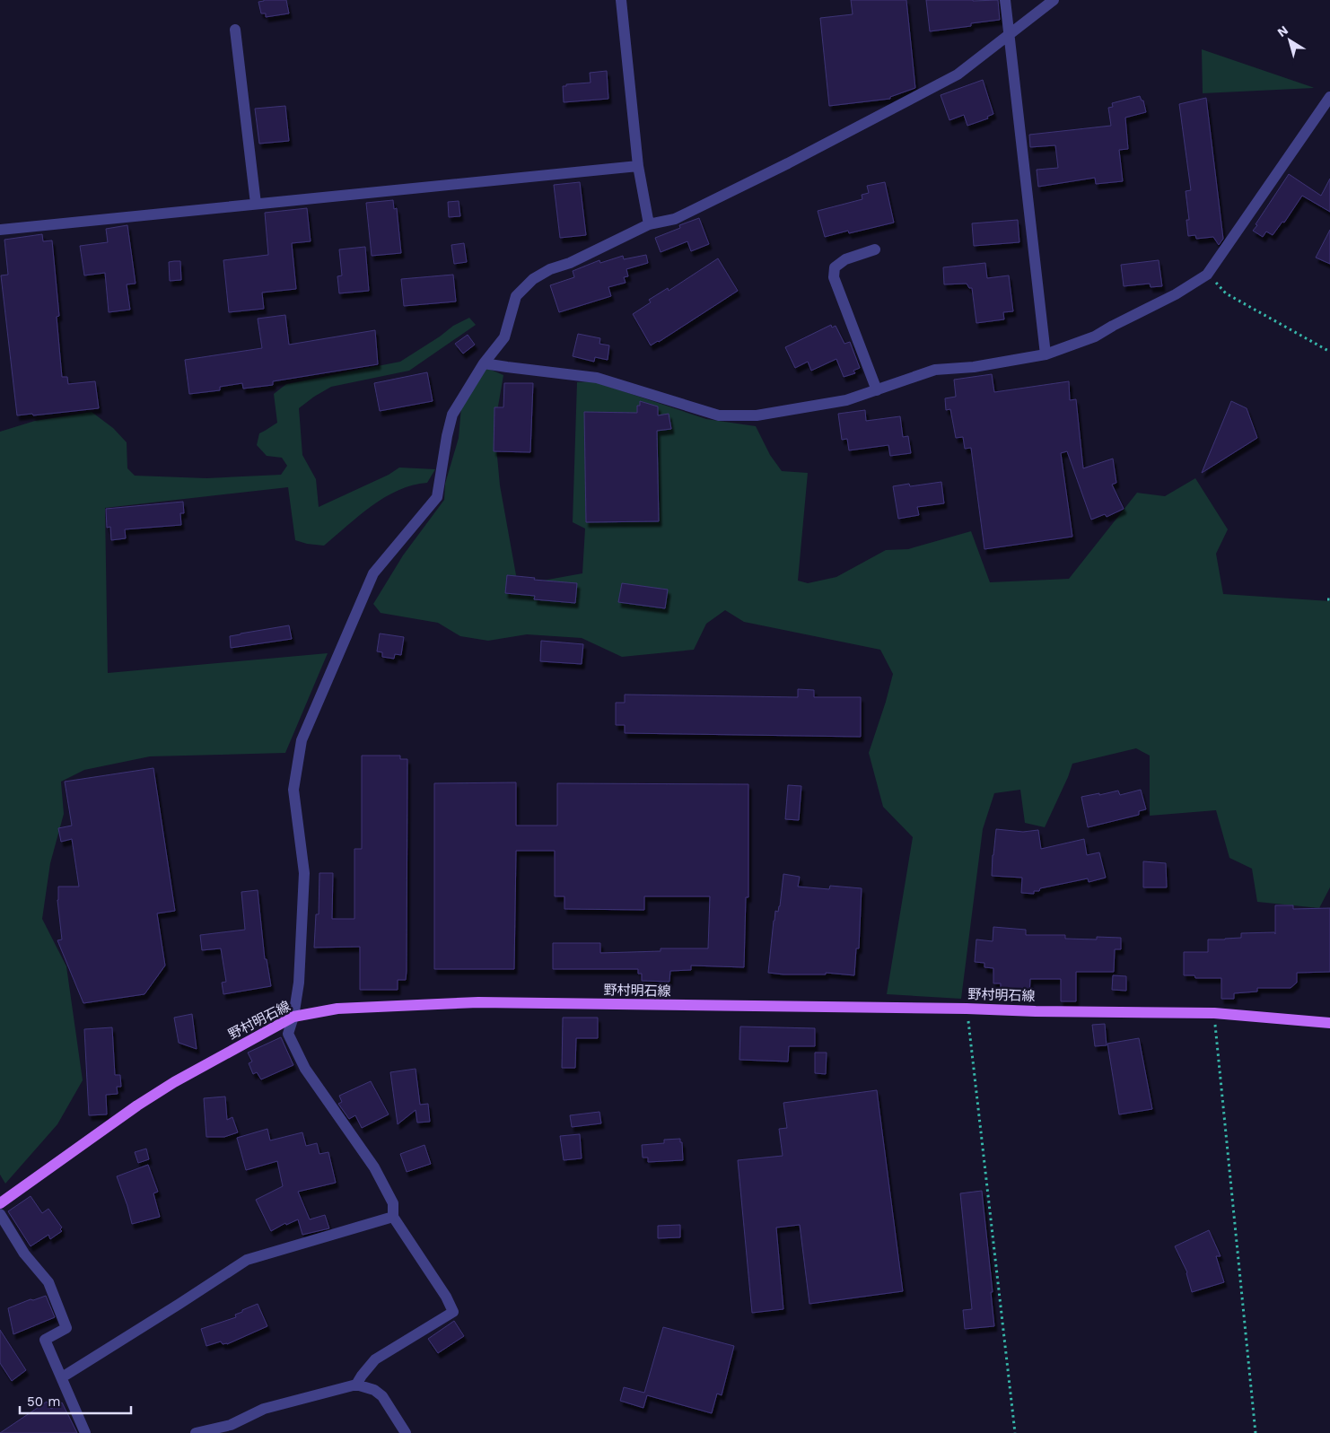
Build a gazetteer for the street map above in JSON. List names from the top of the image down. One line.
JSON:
{"streets":{"main road":["野村明石線"]},"scale_bar":"50 m","north":"top left"}
